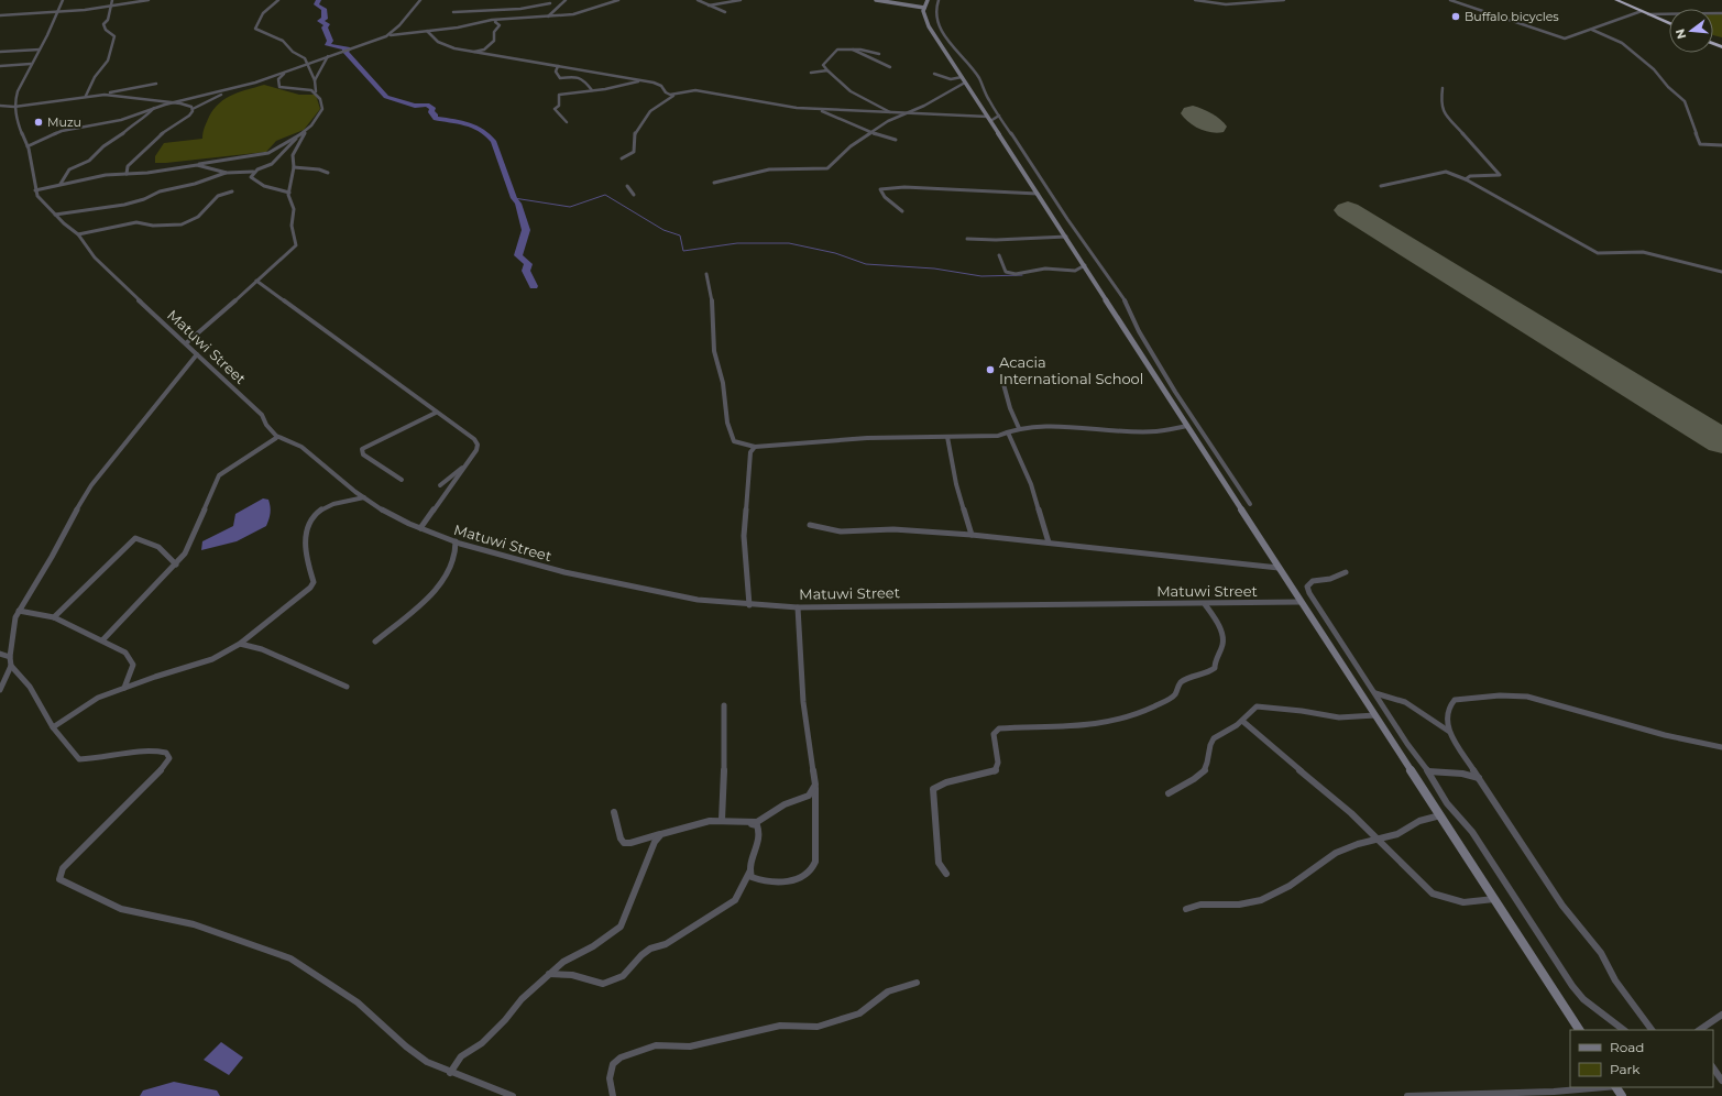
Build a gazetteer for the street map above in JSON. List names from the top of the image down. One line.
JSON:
{"streets":{"street":["Matuwi Street"]},"places":["Buffalo bicycles","Muzu","Acacia International School"],"legend":["Road","Park"],"north":"left"}
